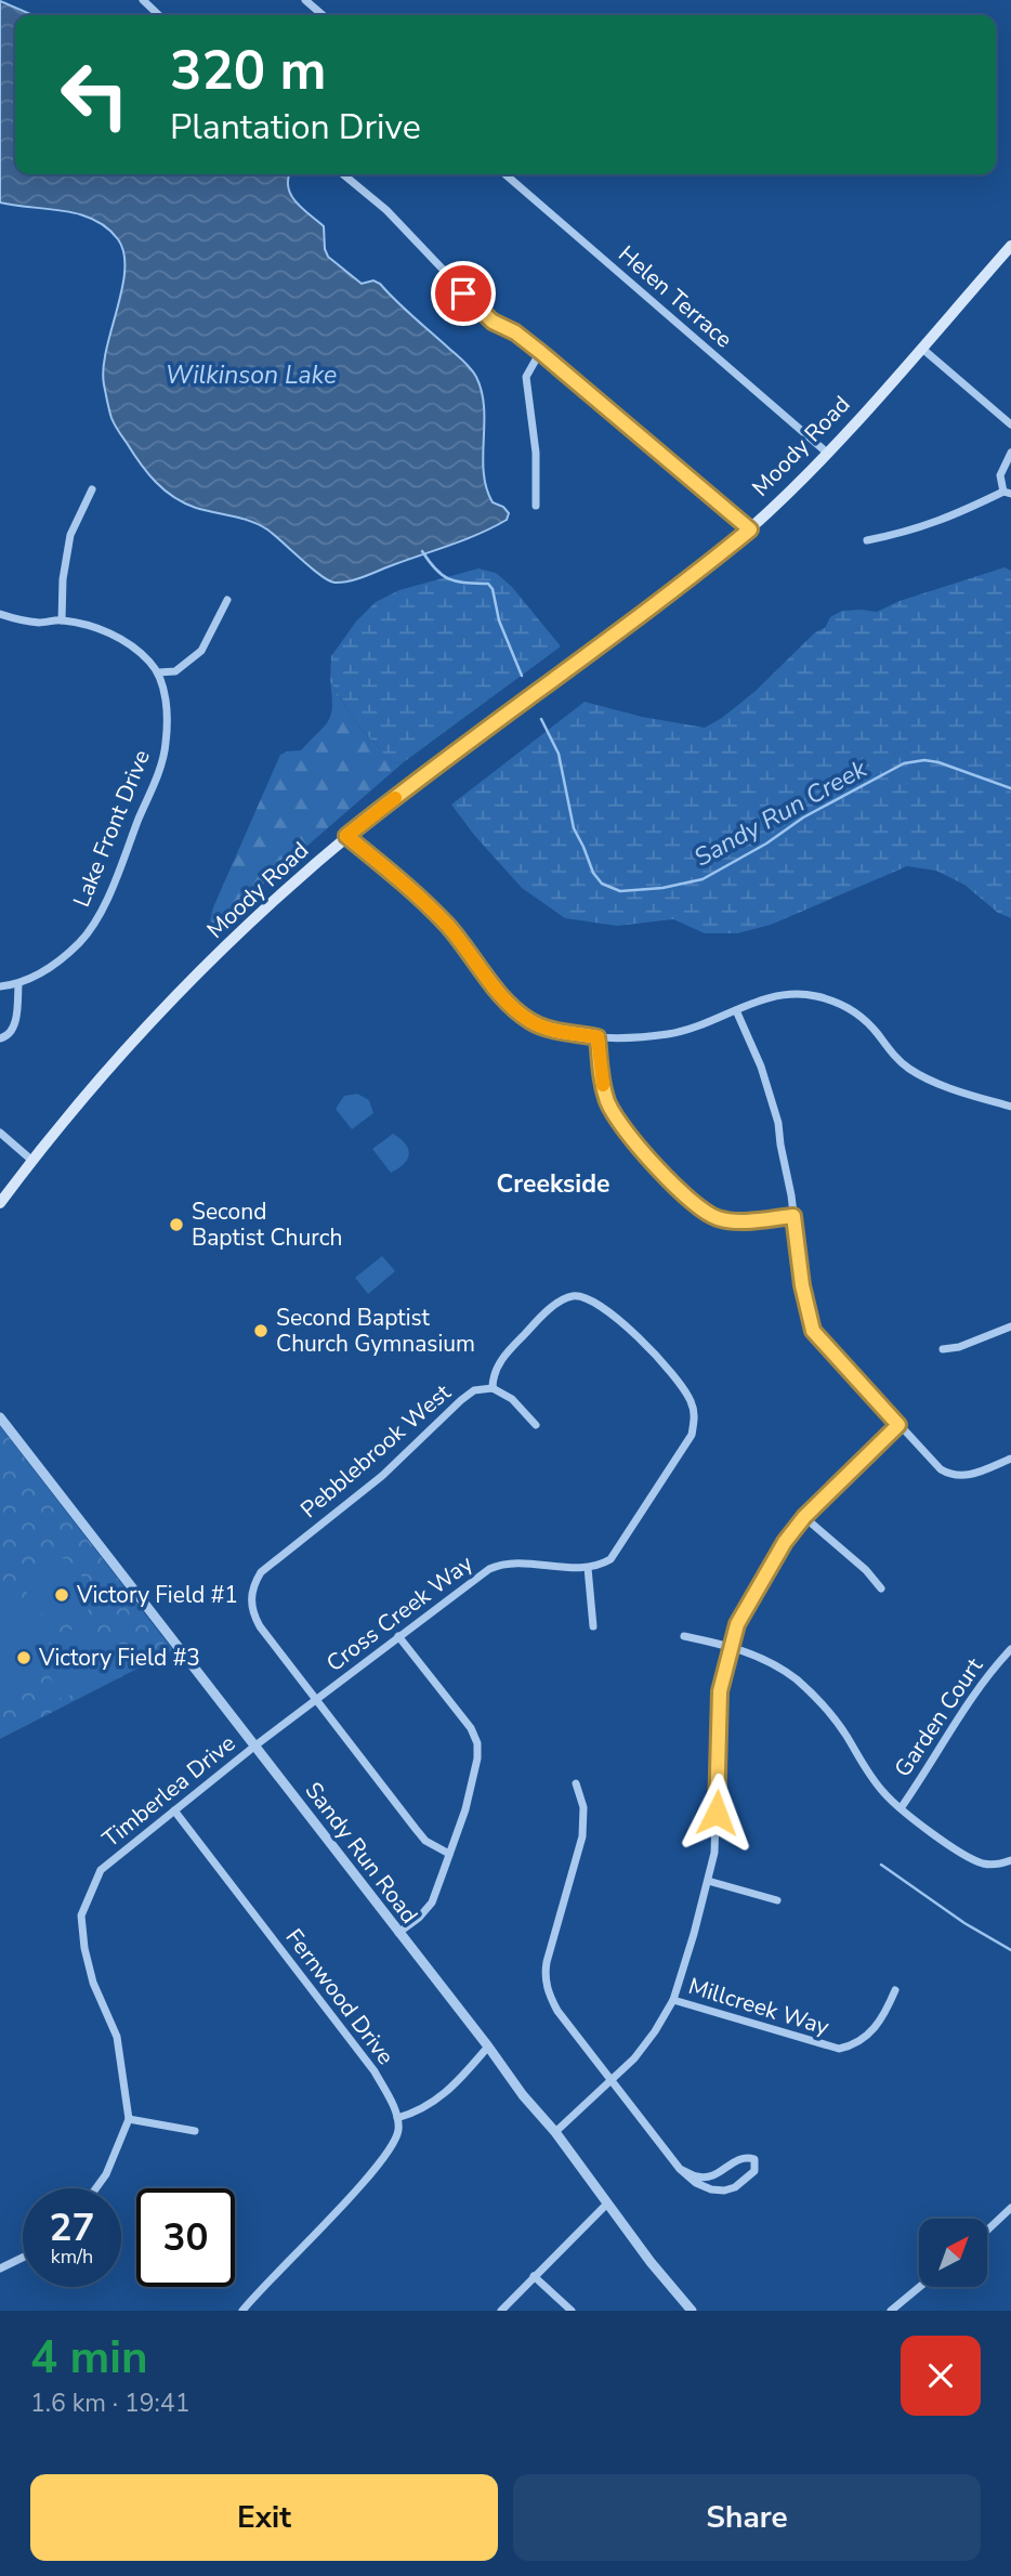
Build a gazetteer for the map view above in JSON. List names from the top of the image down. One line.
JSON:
{"streets":{"main road":["Moody Road"],"street":["Helen Terrace","Lake Front Drive","Pebblebrook West","Cross Creek Way","Garden Court","Timberlea Drive","Sandy Run Road","Fernwood Drive","Millcreek Way"]},"crossings":[["Helen Terrace","Moody Road"],["Pebblebrook West","Cross Creek Way"],["Cross Creek Way","Timberlea Drive"],["Cross Creek Way","Sandy Run Road"],["Timberlea Drive","Sandy Run Road"],["Timberlea Drive","Fernwood Drive"]],"districts":["Creekside"],"water":["Wilkinson Lake","Sandy Run Creek"],"places":["Second Baptist Church","Second Baptist Church Gymnasium","Victory Field #1","Victory Field #3"],"north":"top right","page":{"turn":["320 m","Plantation Drive"],"speed":"27 km/h","limit":"30","heading":["4 min","1.6 km · 19:41"],"buttons":["Exit","Share"]}}
